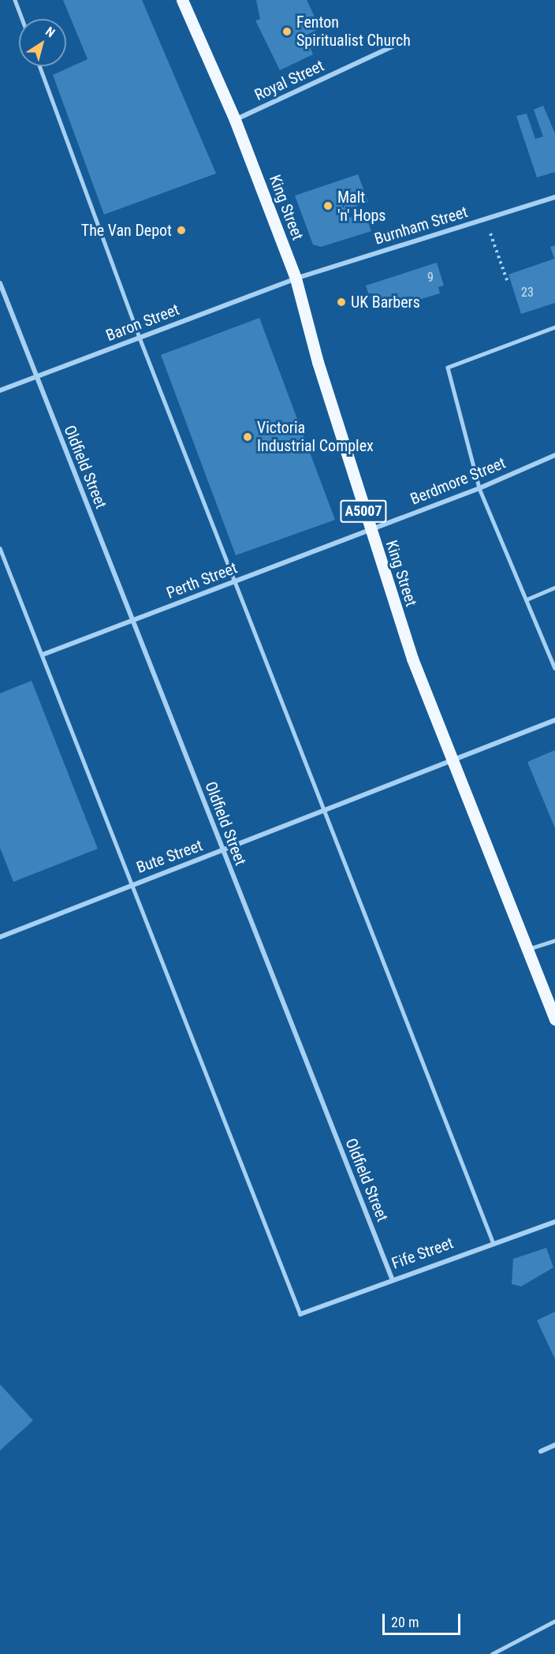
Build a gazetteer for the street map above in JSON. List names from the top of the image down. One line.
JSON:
{"streets":{"main road":["King Street","A5007"],"street":["Royal Street","Burnham Street","Baron Street","Oldfield Street","Berdmore Street","Perth Street","Bute Street","Fife Street"]},"crossings":[["Royal Street","King Street"],["King Street","Burnham Street"],["King Street","Baron Street"],["King Street","Berdmore Street"],["King Street","Perth Street"],["King Street","Bute Street"],["Burnham Street","Baron Street"],["Baron Street","Oldfield Street"],["Oldfield Street","Perth Street"],["Oldfield Street","Bute Street"],["Oldfield Street","Fife Street"],["Berdmore Street","Perth Street"]],"places":["Fenton Spiritualist Church","Malt 'n' Hops","The Van Depot","UK Barbers","Victoria Industrial Complex"],"house_numbers":["9","23"],"scale_bar":"20 m","north":"top right"}
